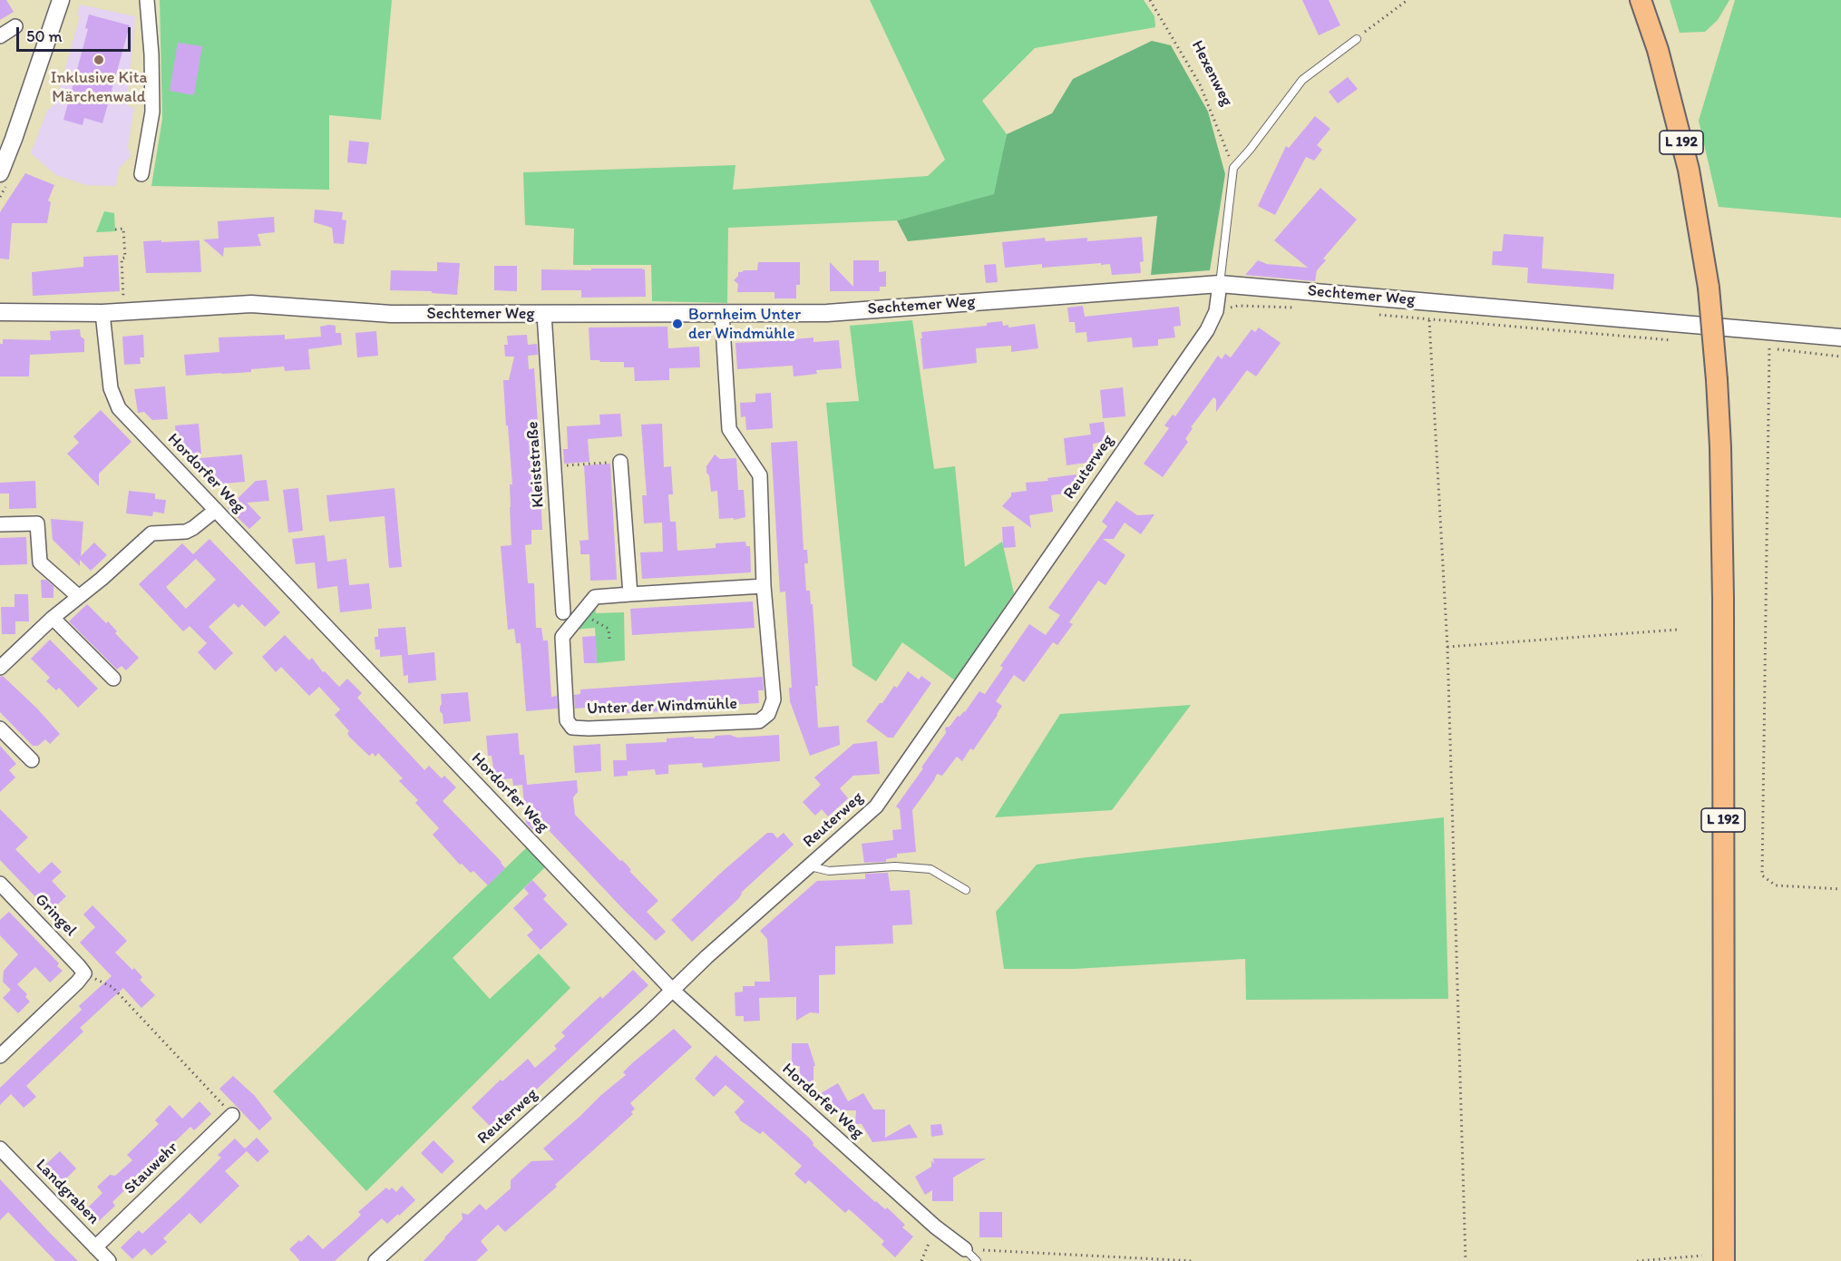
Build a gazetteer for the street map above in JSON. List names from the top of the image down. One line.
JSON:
{"streets":{"main road":["L 192"],"street":["Sechtemer Weg","Kleiststraße","Reuterweg","Hordorfer Weg","Unter der Windmühle","Gringel","Stauwehr","Landgraben"],"path":["Hexenweg"]},"crossings":[["Sechtemer Weg","Kleiststraße"],["Sechtemer Weg","Reuterweg"],["Sechtemer Weg","Hordorfer Weg"],["Sechtemer Weg","Unter der Windmühle"],["Reuterweg","Hordorfer Weg"],["Stauwehr","Landgraben"]],"places":["Inklusive Kita Märchenwald","Bornheim Unter der Windmühle"],"scale_bar":"50 m"}
